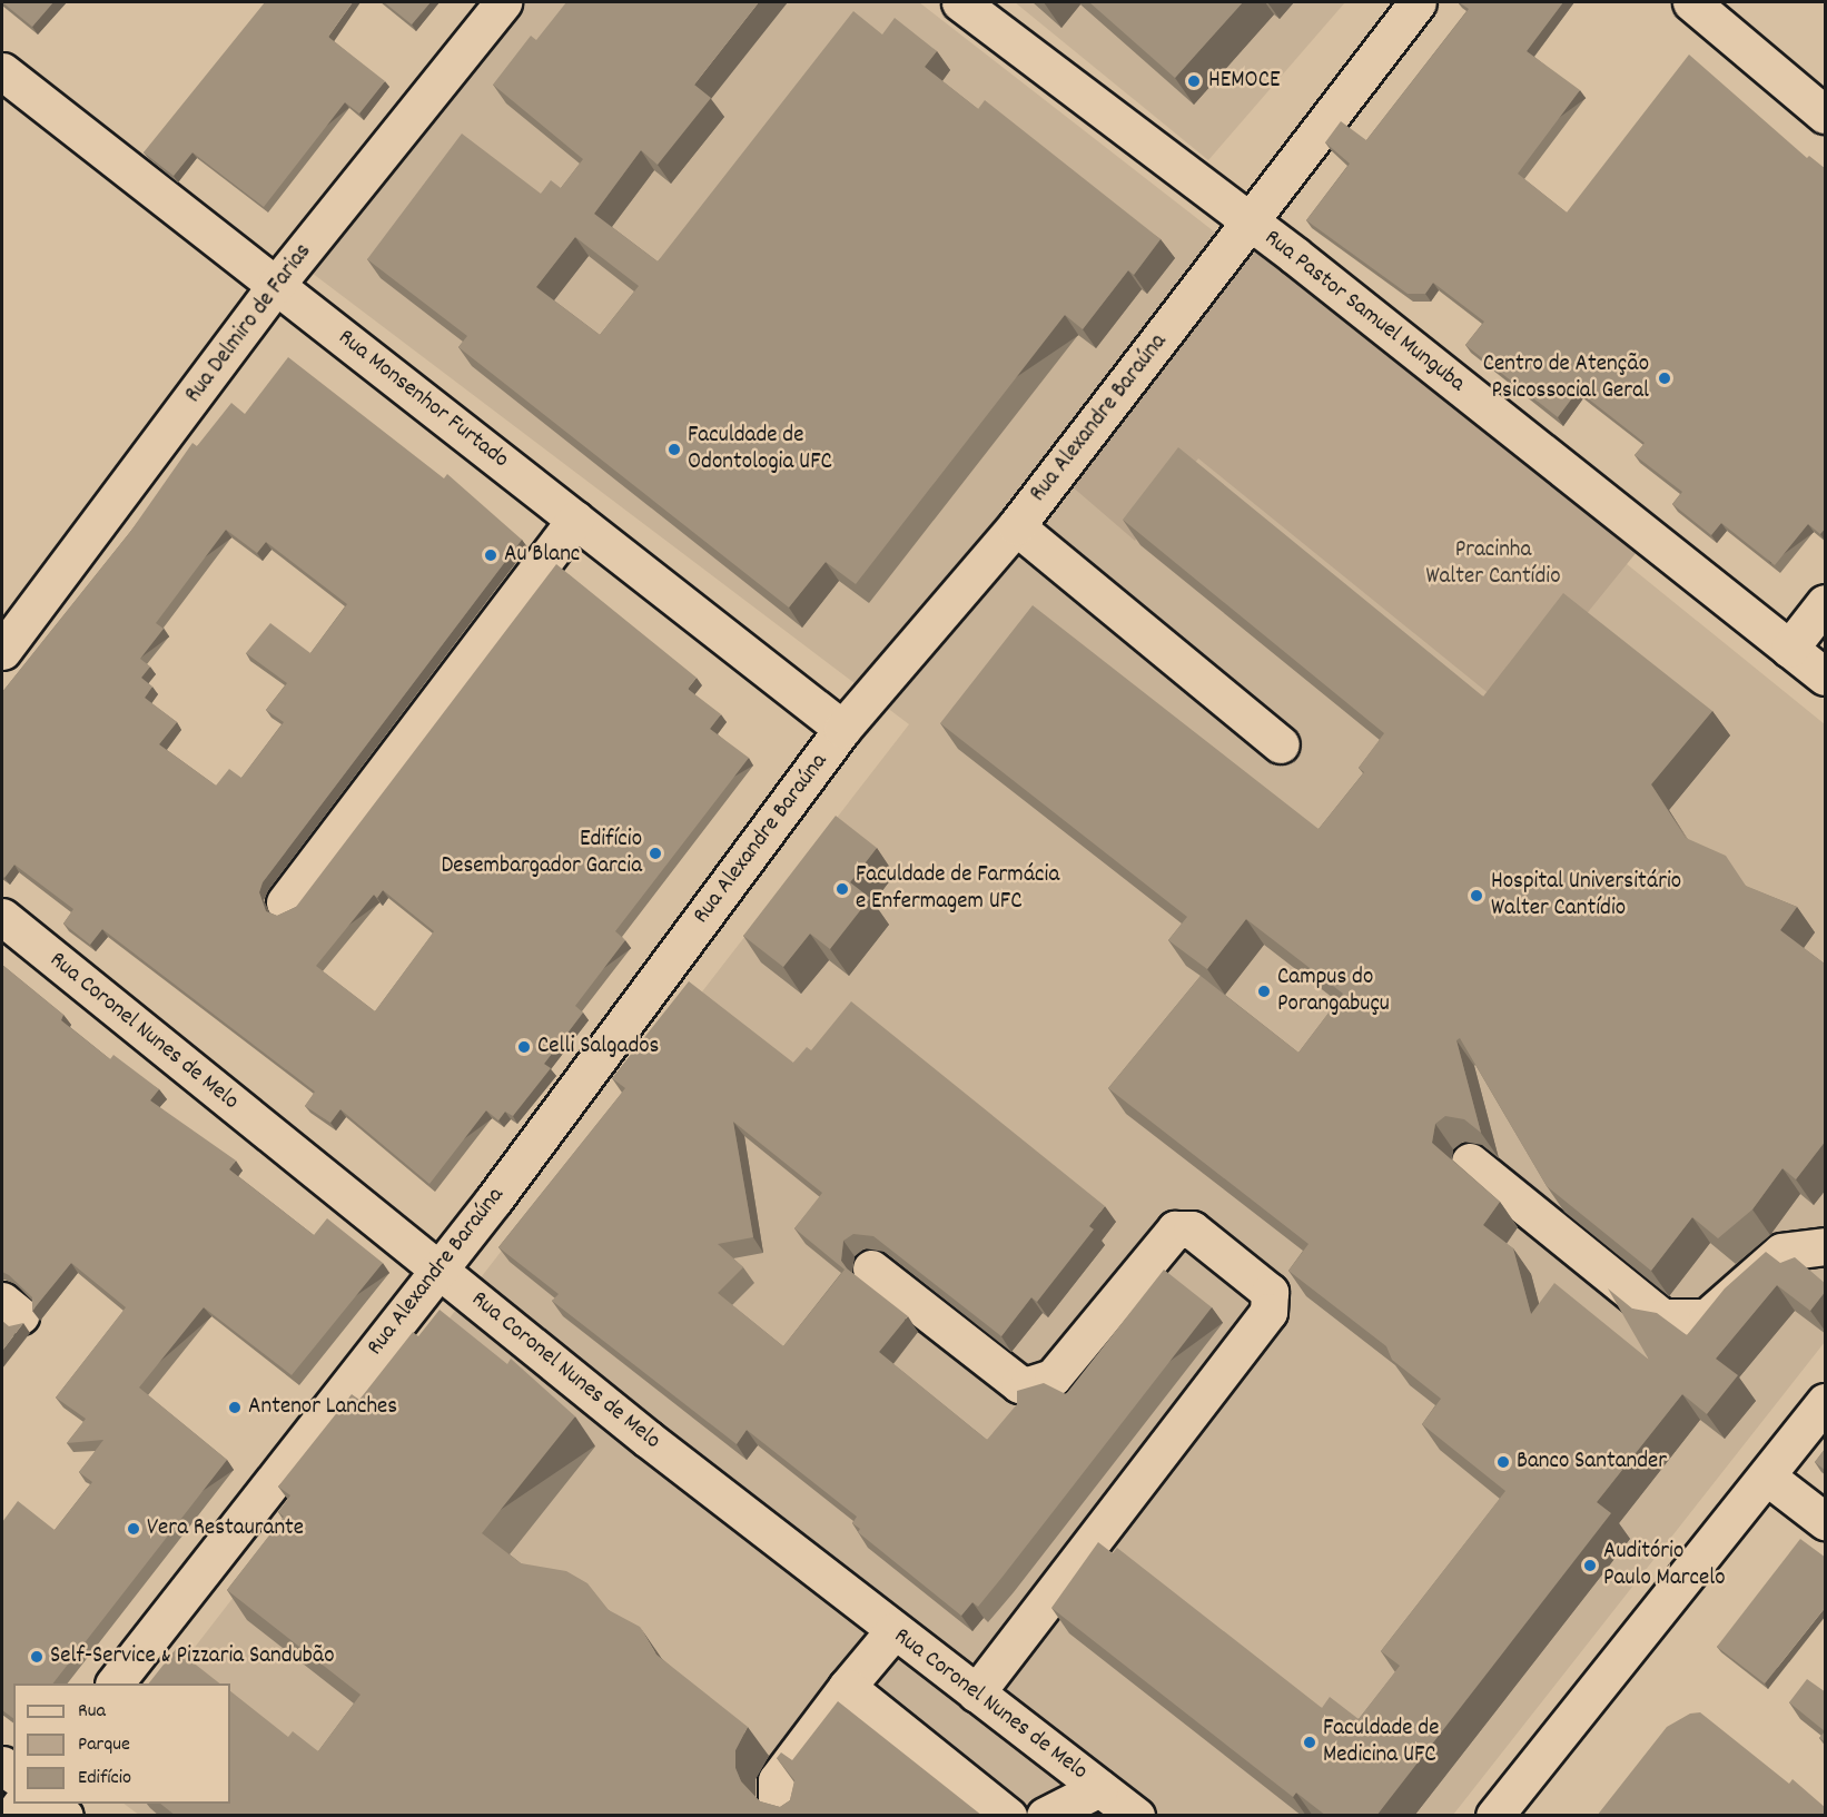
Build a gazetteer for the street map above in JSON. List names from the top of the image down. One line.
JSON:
{"streets":{"street":["Rua Pastor Samuel Munguba","Rua Delmiro de Farias","Rua Monsenhor Furtado","Rua Alexandre Baraúna","Rua Coronel Nunes de Melo"]},"crossings":[["Rua Pastor Samuel Munguba","Rua Alexandre Baraúna"],["Rua Delmiro de Farias","Rua Monsenhor Furtado"],["Rua Monsenhor Furtado","Rua Alexandre Baraúna"],["Rua Alexandre Baraúna","Rua Coronel Nunes de Melo"]],"parks":["Pracinha Walter Cantídio"],"places":["HEMOCE","Centro de Atenção Psicossocial Geral","Faculdade de Odontologia UFC","Au Blanc","Edifício Desembargador Garcia","Faculdade de Farmácia e Enfermagem UFC","Hospital Universitário Walter Cantídio","Campus do Porangabuçu","Celli Salgados","Antenor Lanches","Banco Santander","Vera Restaurante","Auditório Paulo Marcelo","Self-Service & Pizzaria Sandubão","Faculdade de Medicina UFC"],"legend":["Rua","Parque","Edifício"]}
